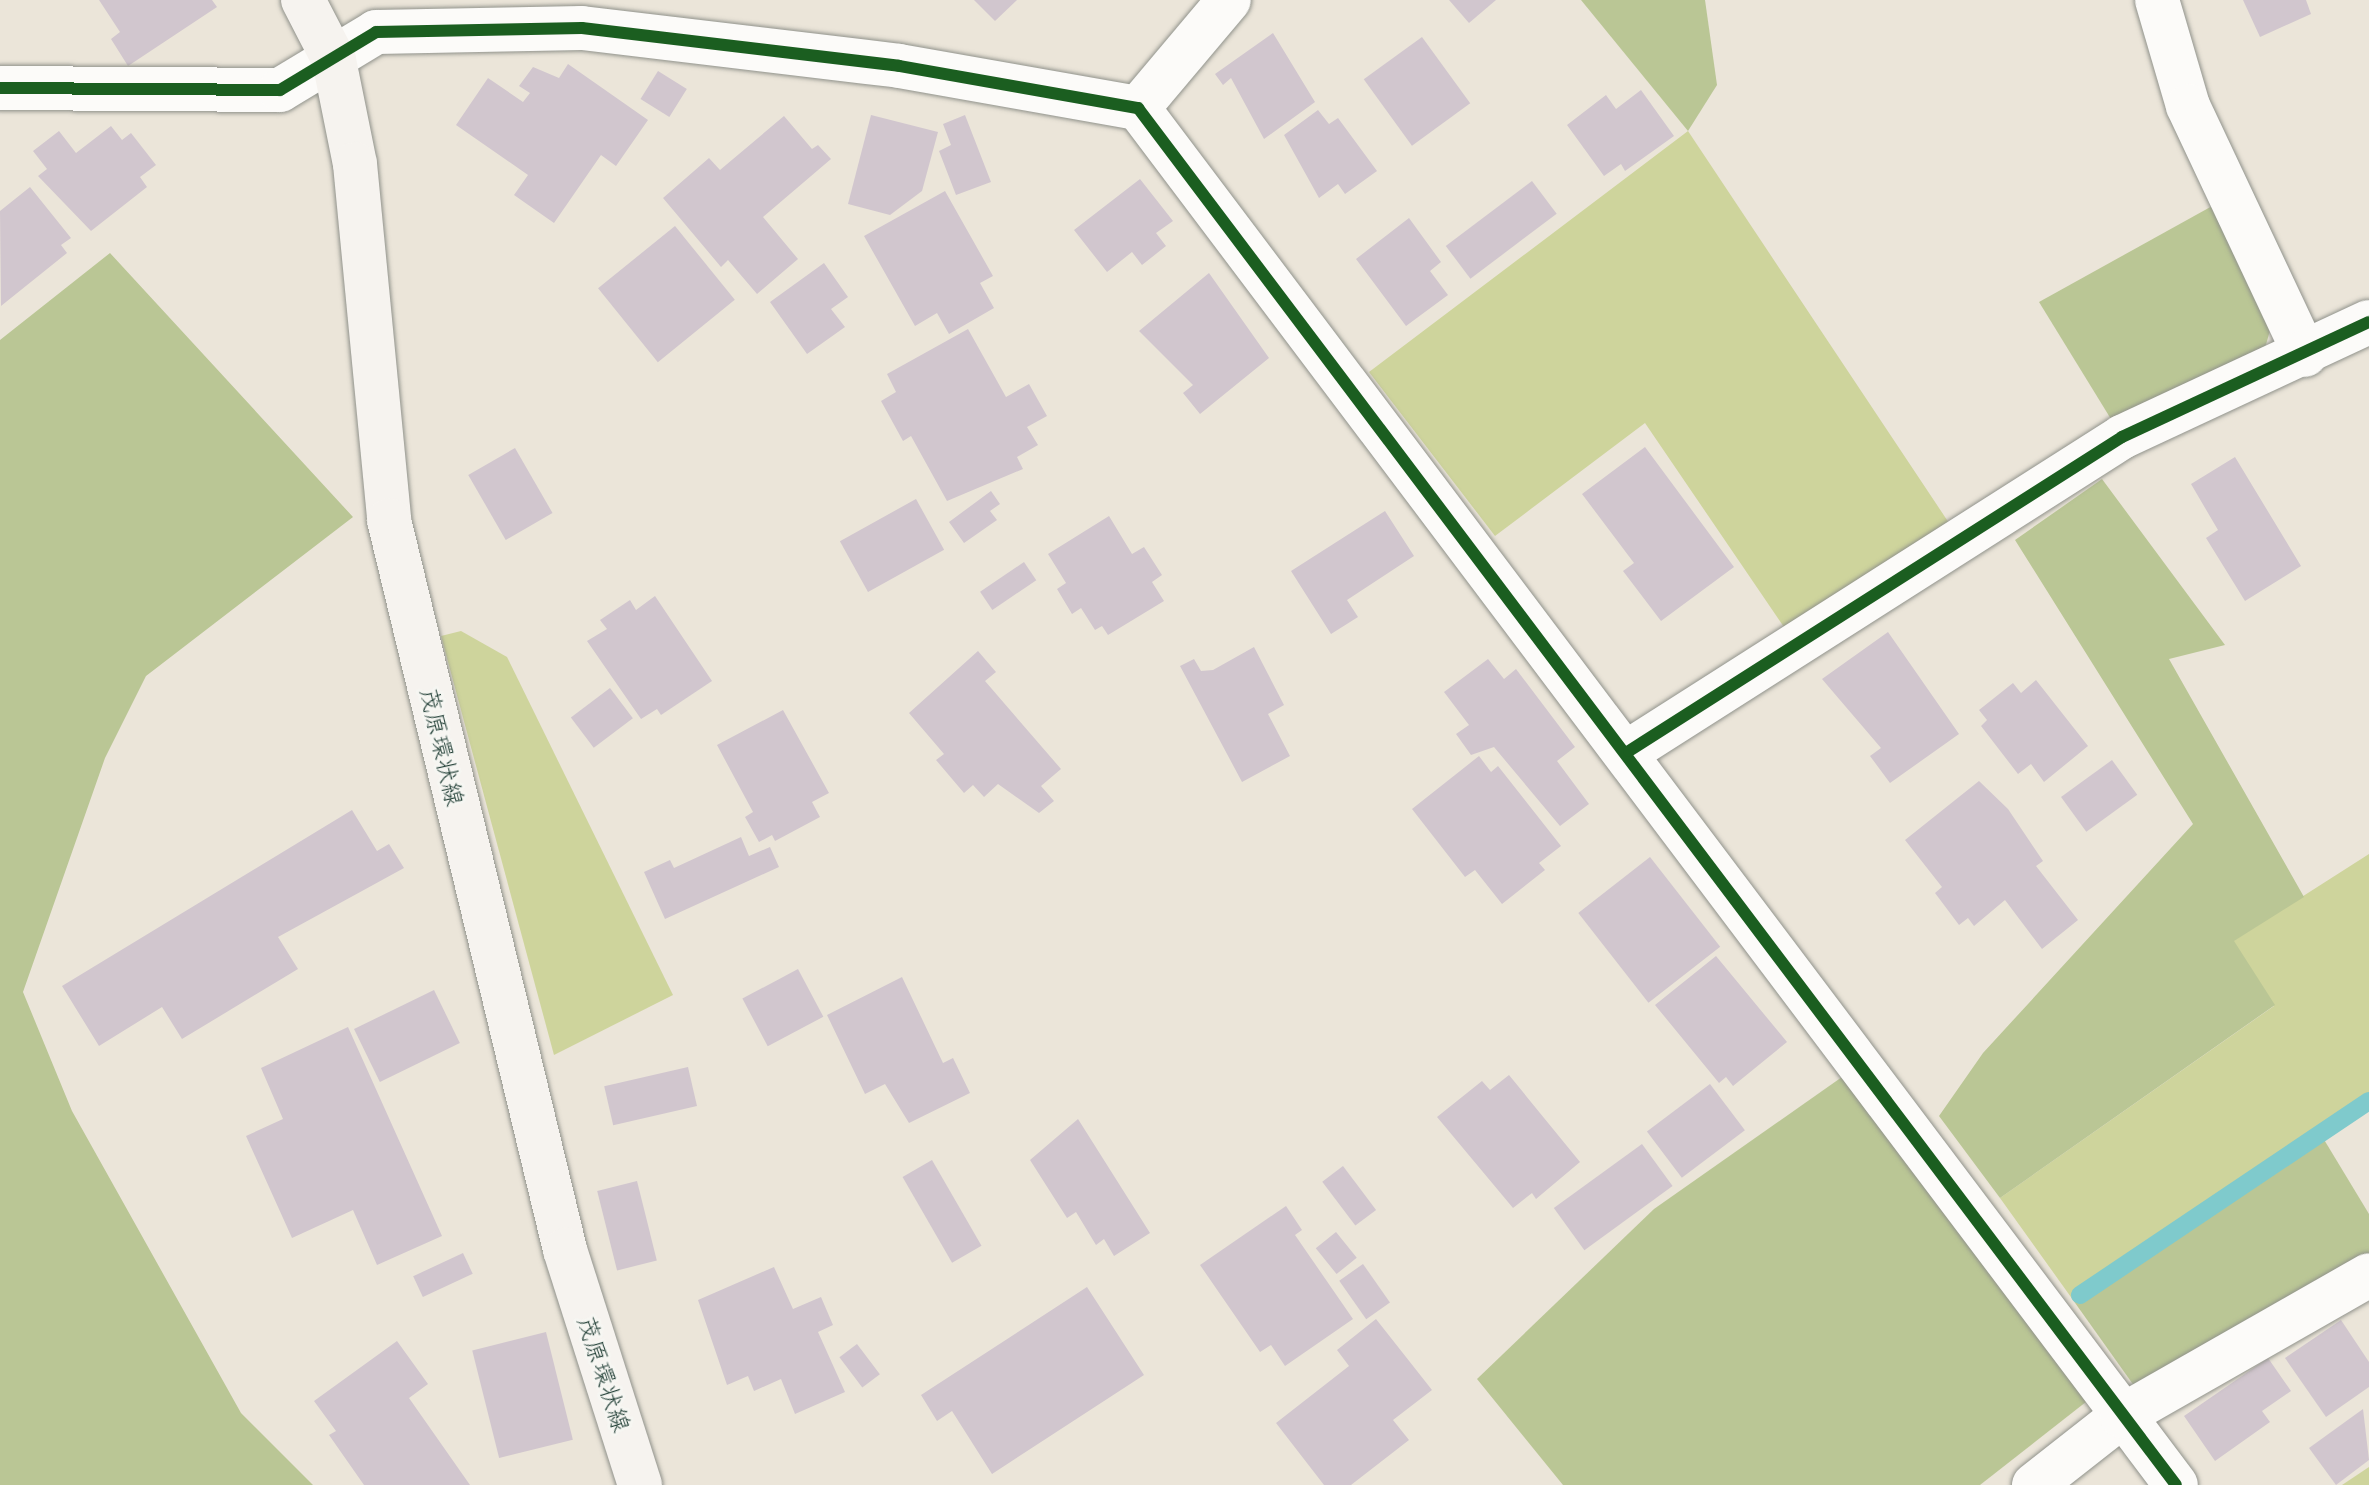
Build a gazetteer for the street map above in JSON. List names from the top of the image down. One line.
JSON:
{"streets":{"main road":["茂原環状線"]}}
